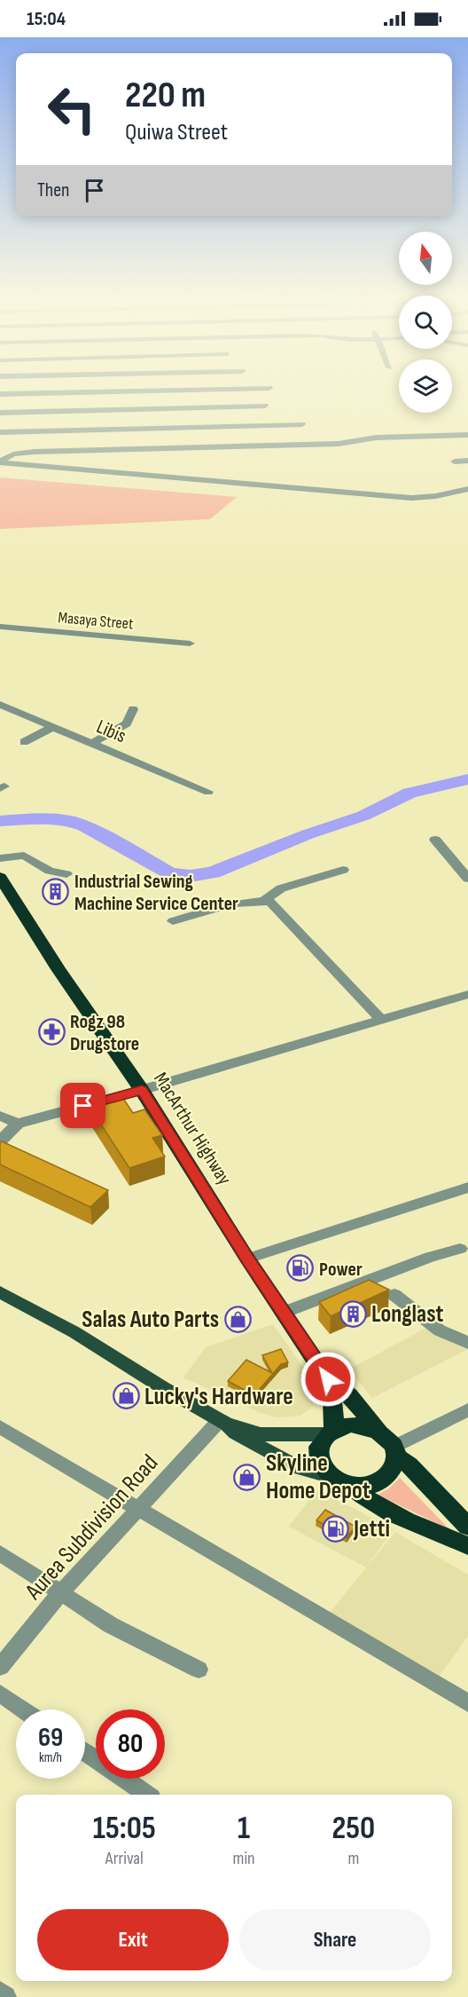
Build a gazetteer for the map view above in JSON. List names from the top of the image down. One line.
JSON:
{"streets":{"highway":["MacArthur Highway"],"street":["Masaya Street","Libis","Aurea Subdivision Road"]},"places":{"building":["Industrial Sewing Machine Service Center","Longlast"],"pharmacy":["Rogz 98 Drugstore"],"fuel station":["Power","Jetti"],"shop":["Salas Auto Parts","Lucky's Hardware","Skyline Home Depot"]},"north":"top","page":{"status":"15:04","turn":["220 m","Quiwa Street"],"then":"Then","speed":"69 km/h","limit":"80","eta":["15:05","Arrival","1","min","250","m"],"buttons":["Exit","Share"]}}
